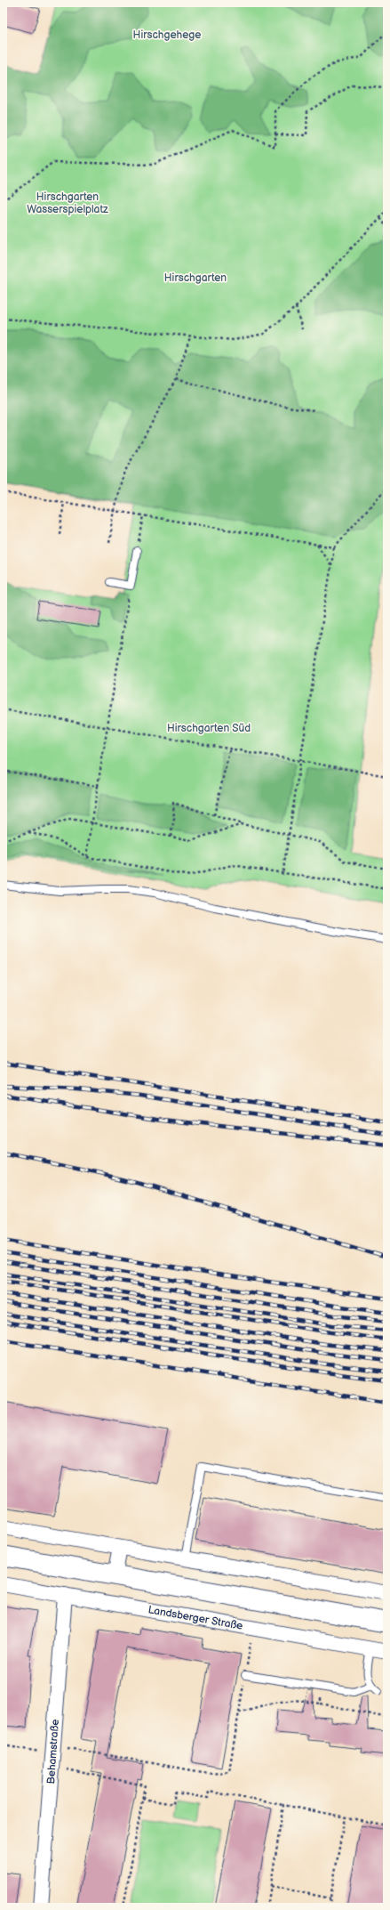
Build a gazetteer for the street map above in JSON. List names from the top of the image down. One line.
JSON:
{"streets":{"street":["Landsberger Straße","Behamstraße"]},"crossings":[["Landsberger Straße","Behamstraße"]],"parks":["Hirschgehege","Hirschgarten Wasserspielplatz","Hirschgarten","Hirschgarten Süd"]}
